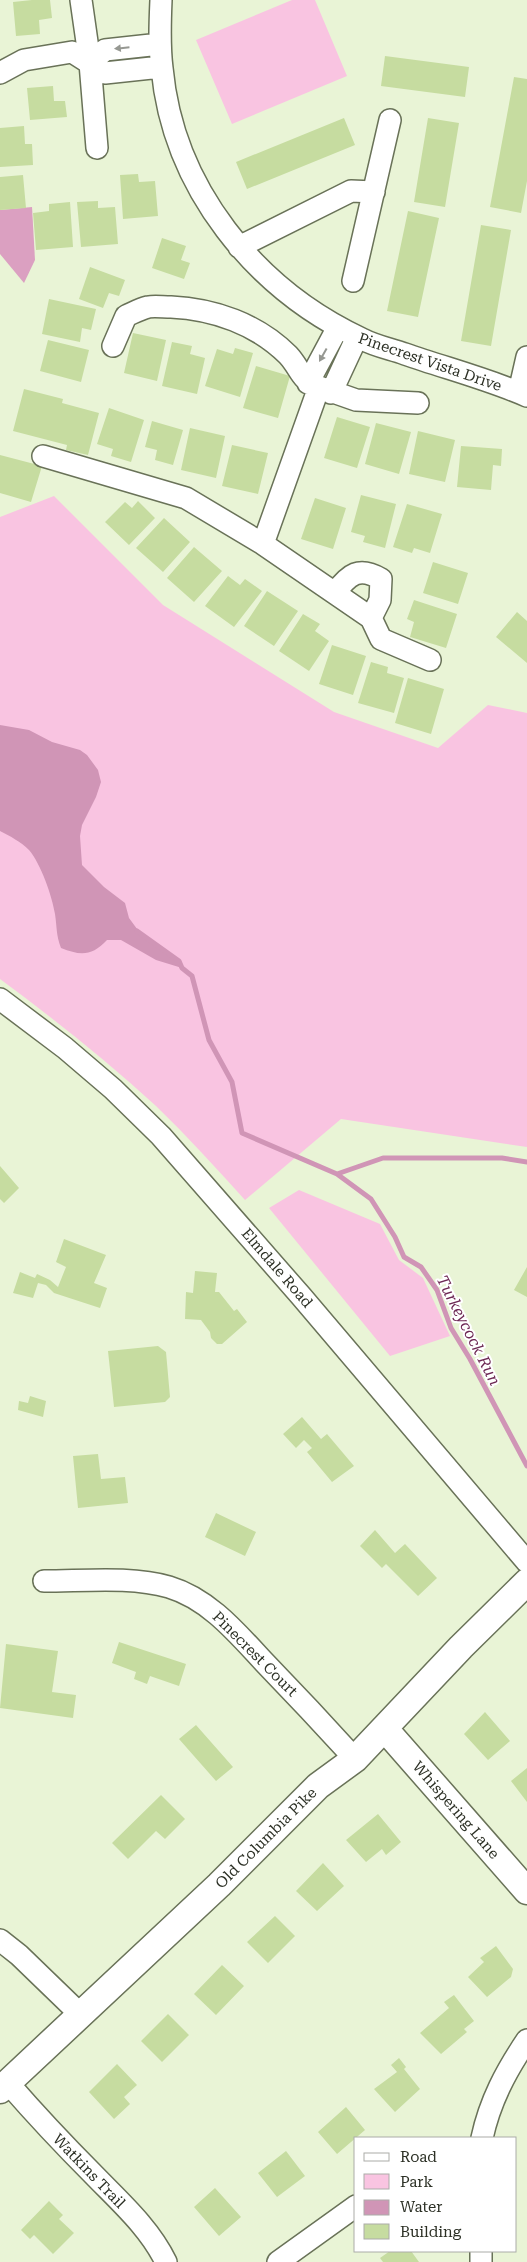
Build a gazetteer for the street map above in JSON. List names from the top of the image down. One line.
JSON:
{"streets":{"street":["Pinecrest Vista Drive","Elmdale Road","Pinecrest Court","Whispering Lane","Old Columbia Pike","Watkins Trail"]},"crossings":[["Pinecrest Court","Old Columbia Pike"],["Whispering Lane","Old Columbia Pike"],["Old Columbia Pike","Watkins Trail"]],"water":["Turkeycock Run"],"legend":["Road","Park","Water","Building"]}
